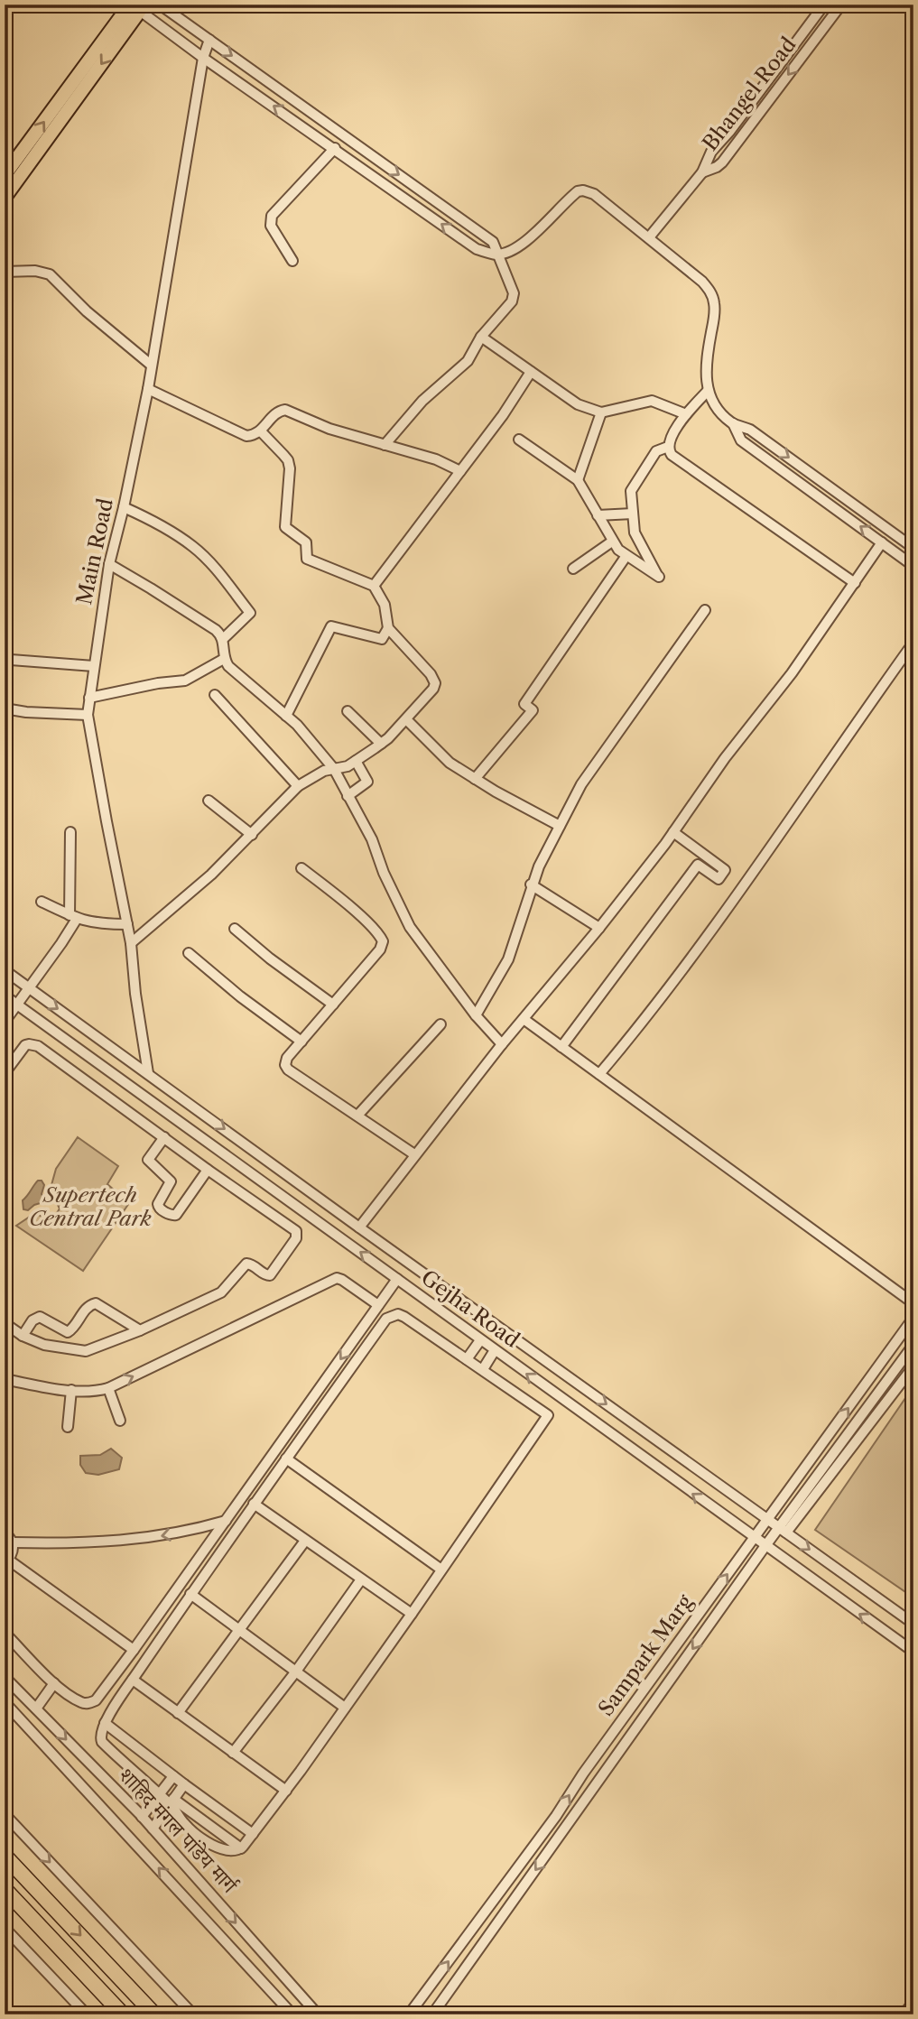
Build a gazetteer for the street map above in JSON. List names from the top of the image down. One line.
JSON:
{"streets":{"street":["Bhangel Road","Main Road","Gejha Road","Sampark Marg","शाहिद मंगल पांडेय मार्ग"]},"crossings":[["Main Road","Gejha Road"],["Gejha Road","Sampark Marg"]],"parks":["Supertech Central Park"]}
